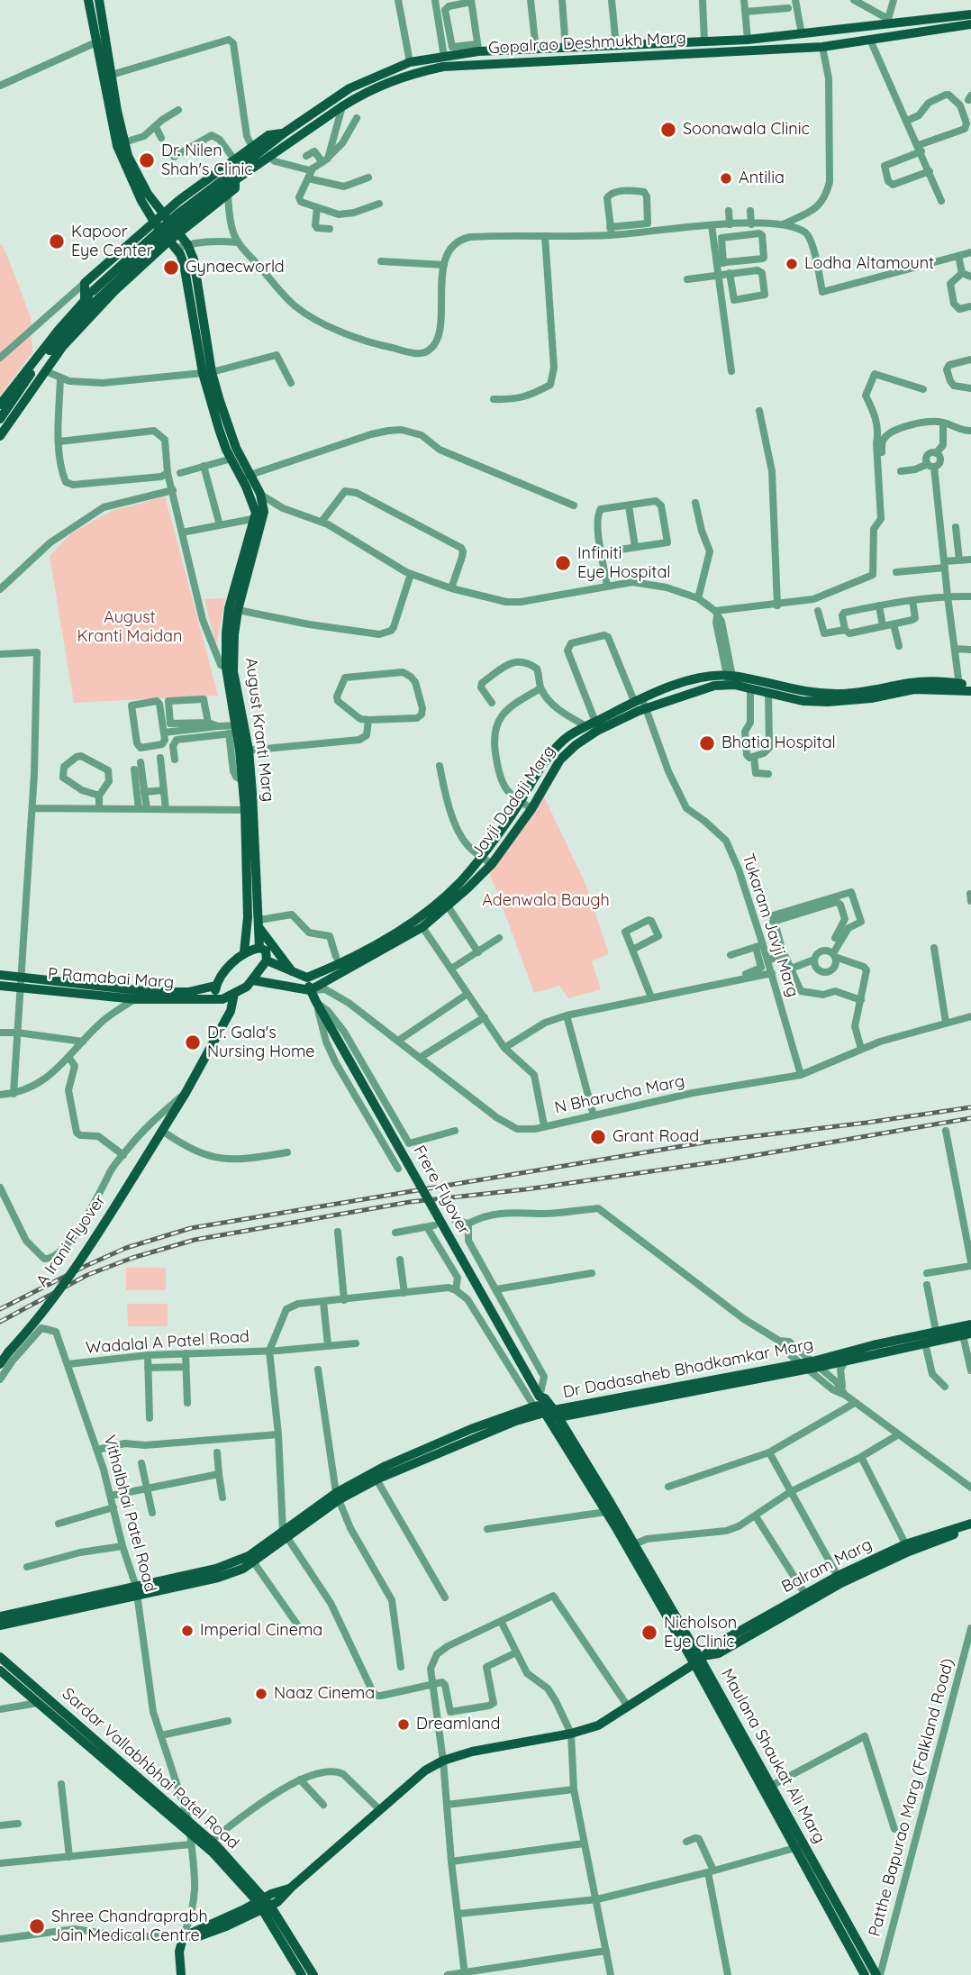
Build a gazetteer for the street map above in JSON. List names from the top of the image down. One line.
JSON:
{"streets":{"main road":["Gopalrao Deshmukh Marg","August Kranti Marg","Javji Dadaji Marg","P Ramabai Marg","Frere Flyover","A Irani Flyover","Dr Dadasaheb Bhadkamkar Marg","Balram Marg","Maulana Shaukat Ali Marg","Sardar Vallabhbhai Patel Road"],"street":["Tukaram Javji Marg","N Bharucha Marg","Wadalal A Patel Road","Vithalbhai Patel Road","Patthe Bapurao Marg (Falkland Road)"]},"crossings":[["Javji Dadaji Marg","Tukaram Javji Marg"],["Javji Dadaji Marg","N Bharucha Marg"],["Tukaram Javji Marg","N Bharucha Marg"],["P Ramabai Marg","A Irani Flyover"],["Frere Flyover","Dr Dadasaheb Bhadkamkar Marg"],["Frere Flyover","Maulana Shaukat Ali Marg"],["Wadalal A Patel Road","Vithalbhai Patel Road"],["Dr Dadasaheb Bhadkamkar Marg","Vithalbhai Patel Road"],["Dr Dadasaheb Bhadkamkar Marg","Maulana Shaukat Ali Marg"],["Vithalbhai Patel Road","Sardar Vallabhbhai Patel Road"],["Balram Marg","Maulana Shaukat Ali Marg"],["Balram Marg","Sardar Vallabhbhai Patel Road"],["Maulana Shaukat Ali Marg","Patthe Bapurao Marg (Falkland Road)"]],"parks":["August Kranti Maidan","Adenwala Baugh"],"places":["Soonawala Clinic","Dr. Nilen Shah's Clinic","Antilia","Kapoor Eye Center","Lodha Altamount","Gynaecworld","Infiniti Eye Hospital","Bhatia Hospital","Dr. Gala's Nursing Home","Grant Road","Imperial Cinema","Nicholson Eye Clinic","Naaz Cinema","Dreamland","Shree Chandraprabh Jain Medical Centre"]}
